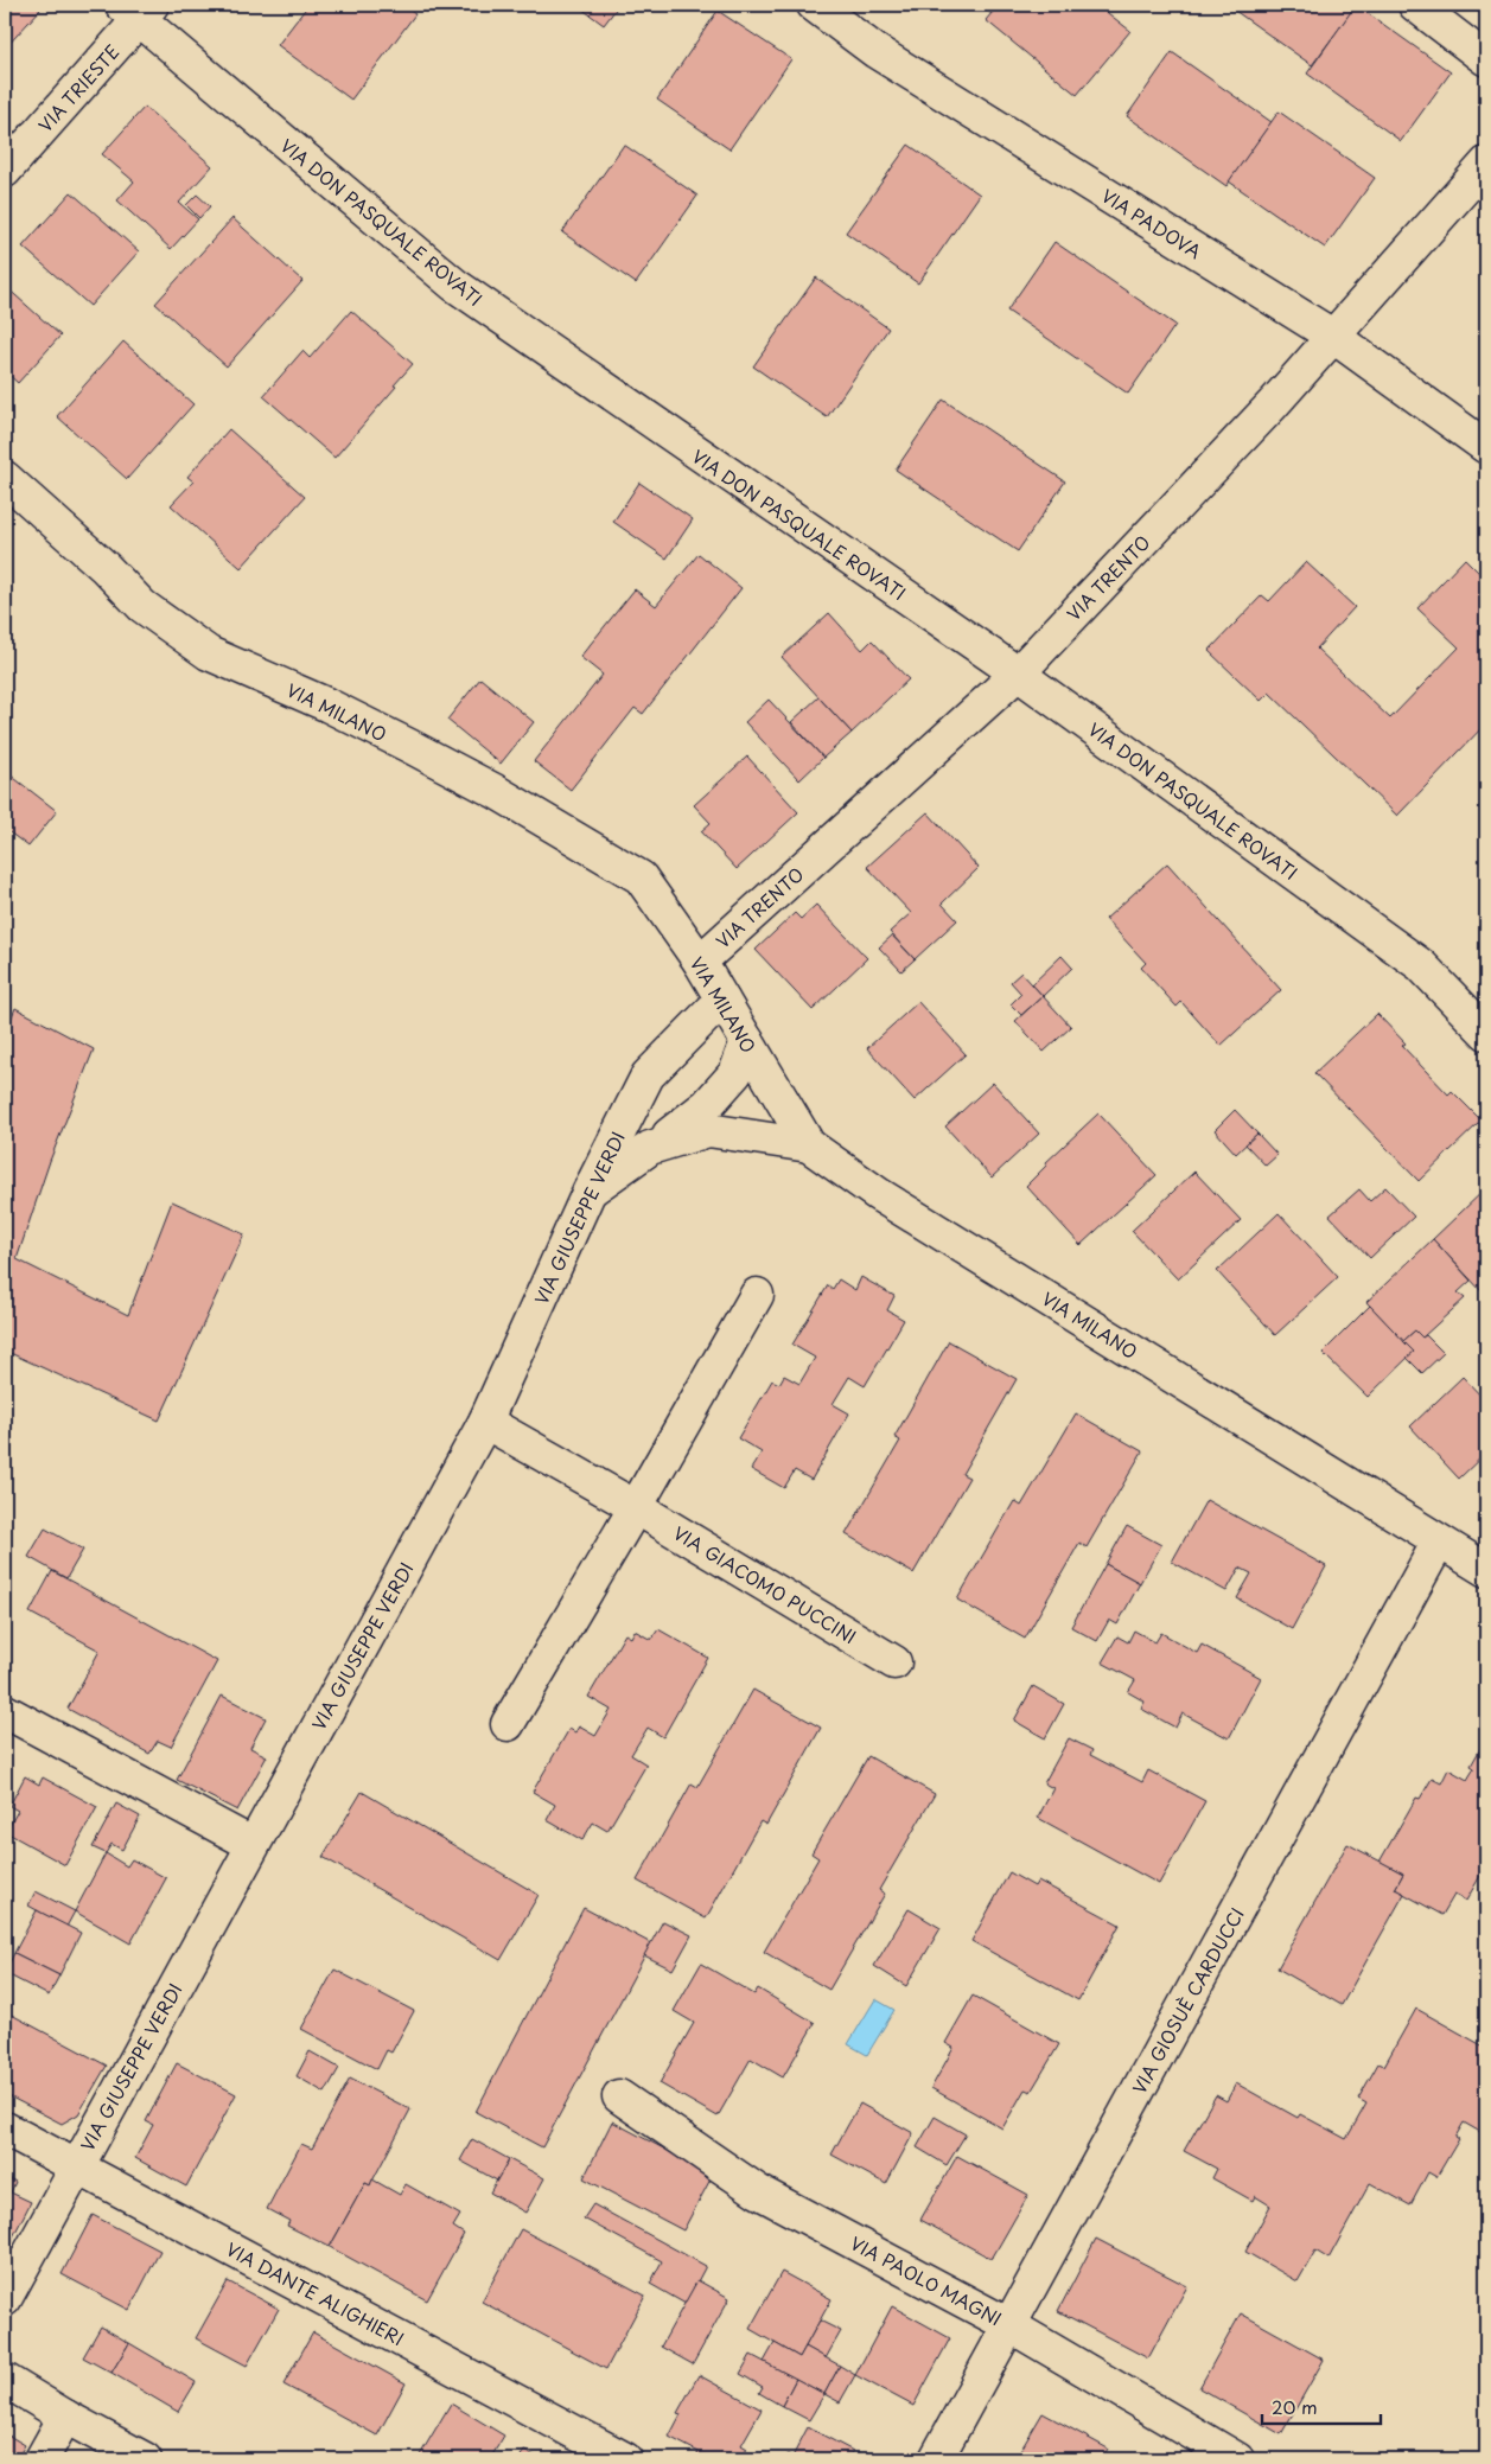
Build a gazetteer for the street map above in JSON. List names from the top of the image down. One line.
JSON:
{"streets":{"street":["VIA TRIESTE","VIA DON PASQUALE ROVATI","VIA PADOVA","VIA TRENTO","VIA MILANO","VIA GIUSEPPE VERDI","VIA GIACOMO PUCCINI","VIA GIOSUÈ CARDUCCI","VIA PAOLO MAGNI","VIA DANTE ALIGHIERI"]},"crossings":[["VIA TRIESTE","VIA DON PASQUALE ROVATI"],["VIA DON PASQUALE ROVATI","VIA TRENTO"],["VIA PADOVA","VIA TRENTO"],["VIA TRENTO","VIA MILANO"],["VIA MILANO","VIA GIUSEPPE VERDI"],["VIA MILANO","VIA GIOSUÈ CARDUCCI"],["VIA GIUSEPPE VERDI","VIA GIACOMO PUCCINI"],["VIA GIUSEPPE VERDI","VIA DANTE ALIGHIERI"],["VIA GIOSUÈ CARDUCCI","VIA PAOLO MAGNI"]],"scale_bar":"20 m"}
